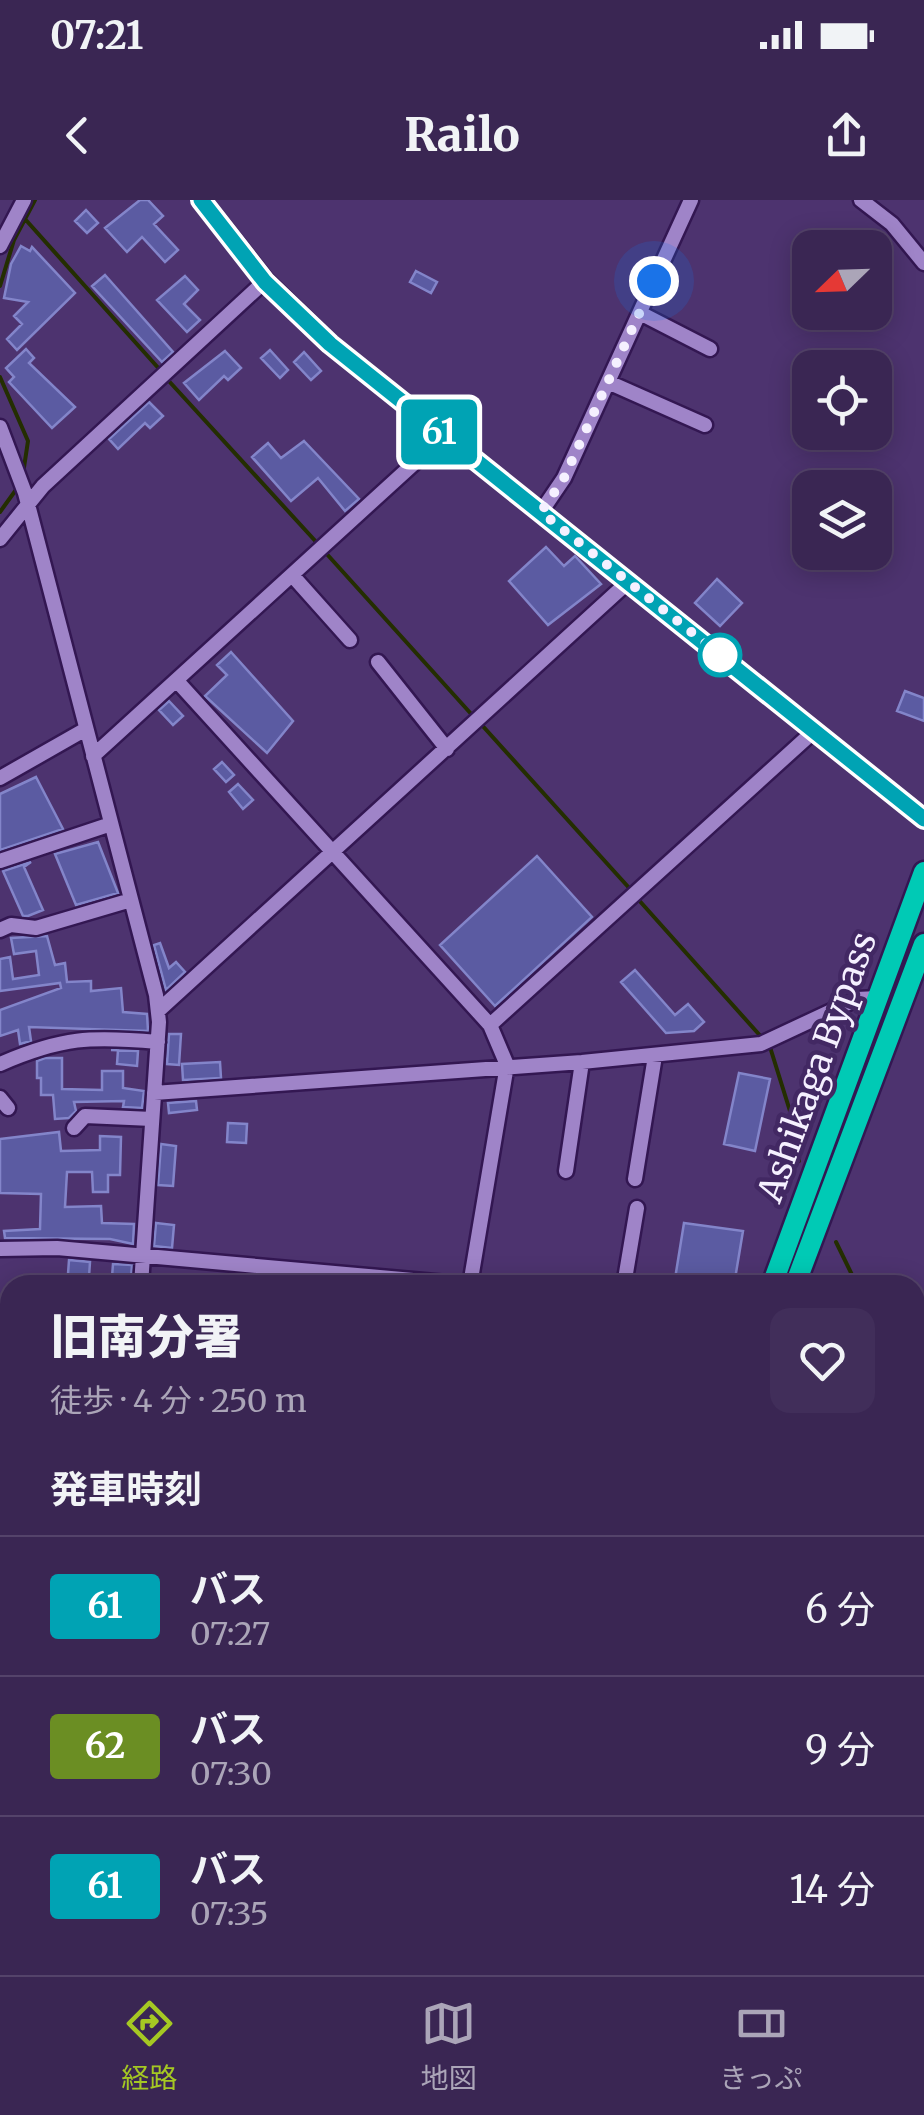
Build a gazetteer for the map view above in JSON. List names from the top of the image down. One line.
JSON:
{"streets":{"highway":["Ashikaga Bypass"]},"lines":["bus line 61"],"north":"bottom left","page":{"status":"07:21","header":"Railo","on_map":"61","heading":[["旧南分署","徒歩 · 4 分 · 250 m"],"発車時刻"],"list":[{"mark":"61","name":"バス","note":"07:27","value":"6 分"},{"mark":"62","name":"バス","note":"07:30","value":"9 分"},{"mark":"61","name":"バス","note":"07:35","value":"14 分"}],"tabs":["経路","地図","きっぷ"]}}
